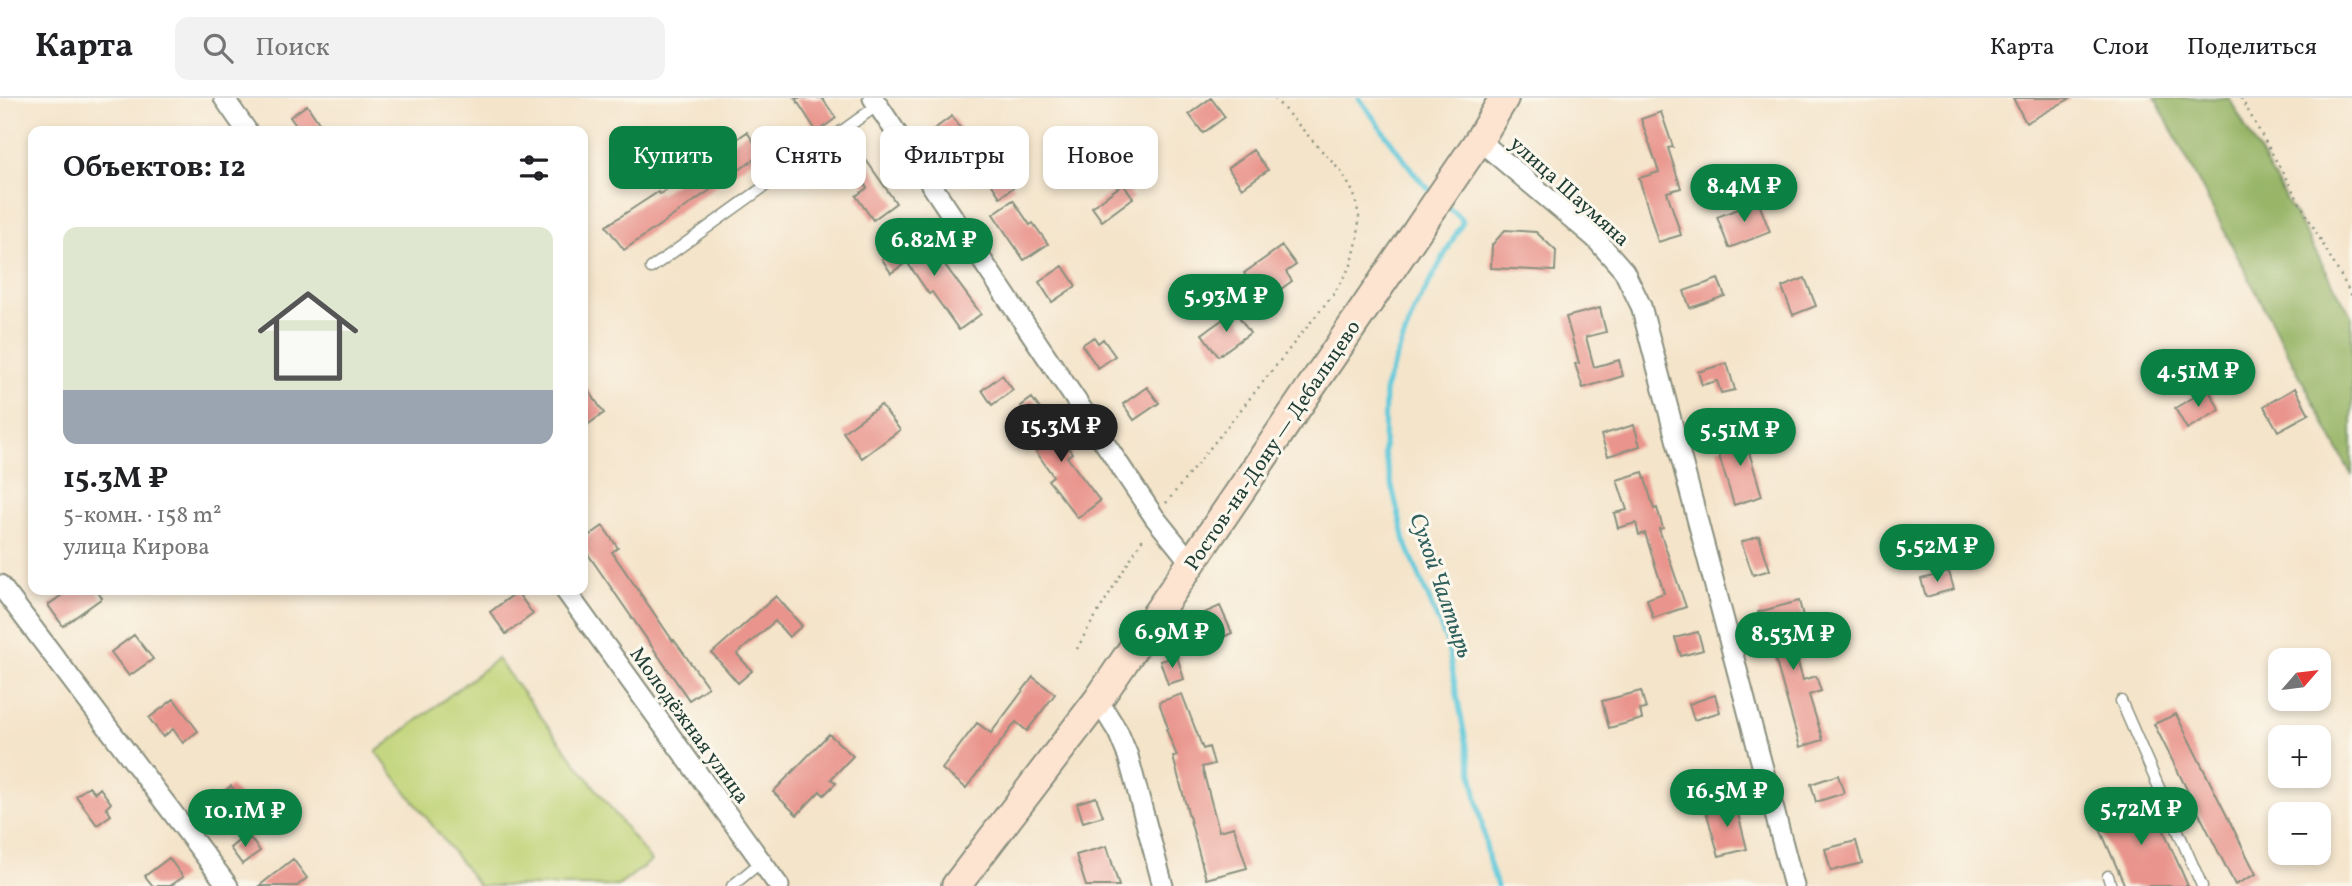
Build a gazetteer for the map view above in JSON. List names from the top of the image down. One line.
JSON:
{"streets":{"street":["улица Шаумяна","Ростов-на-Дону — Дебальцево","Молодёжная улица"]},"crossings":[["улица Шаумяна","Ростов-на-Дону — Дебальцево"]],"water":["Сухой Чалтырь"],"north":"top right","page":{"header":"Карта","search":"Поиск","nav":["Карта","Слои","Поделиться"],"chip":["Купить","Снять","Фильтры","Новое"],"heading":"Объектов: 12","price":["8.4M ₽","6.82M ₽","5.93M ₽","4.51M ₽","15.3M ₽","5.51M ₽","5.52M ₽","6.9M ₽","8.53M ₽","16.5M ₽","5.72M ₽","10.1M ₽"],"list":[{"name":"15.3M ₽","note":"5-комн. · 158 m² · улица Кирова"}],"map_buttons":["+","−"]}}
